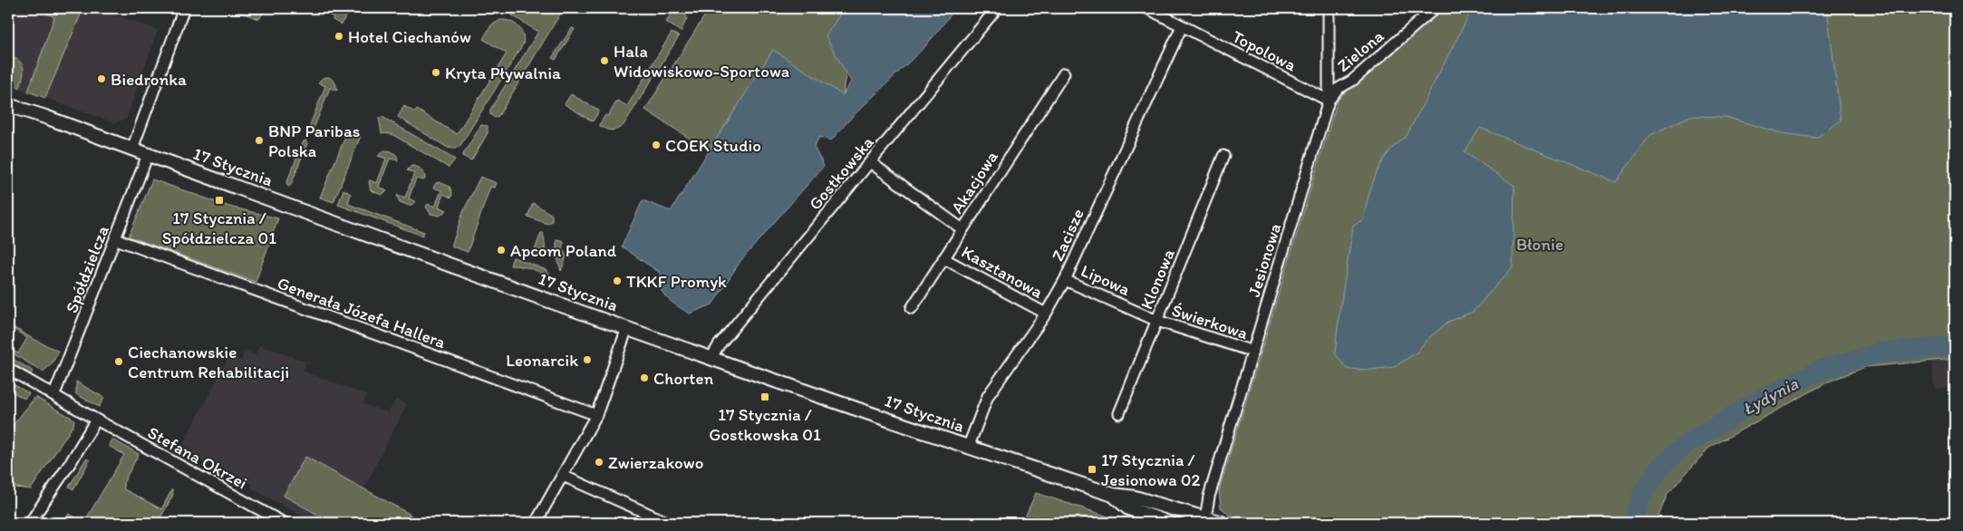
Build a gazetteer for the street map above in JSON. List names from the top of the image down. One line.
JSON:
{"streets":{"main road":["17 Stycznia"],"street":["Topolowa","Zielona","Gostkowska","Akacjowa","Zacisze","Jesionowa","Spółdzielcza","Kasztanowa","Klonowa","Lipowa","Generała Józefa Hallera","Świerkowa","Stefana Okrzei"]},"crossings":[["Topolowa","Zielona"],["Topolowa","Zacisze"],["Topolowa","Jesionowa"],["Zielona","Jesionowa"],["17 Stycznia","Gostkowska"],["17 Stycznia","Zacisze"],["17 Stycznia","Jesionowa"],["17 Stycznia","Spółdzielcza"],["Akacjowa","Kasztanowa"],["Zacisze","Kasztanowa"],["Zacisze","Lipowa"],["Jesionowa","Świerkowa"],["Spółdzielcza","Generała Józefa Hallera"],["Spółdzielcza","Stefana Okrzei"],["Klonowa","Lipowa"],["Klonowa","Świerkowa"],["Lipowa","Świerkowa"]],"water":["Łydynia"],"parks":["Błonie"],"places":{"other":["Hotel Ciechanów","Hala Widowiskowo-Sportowa","Kryta Pływalnia","Biedronka","BNP Paribas Polska","COEK Studio","Apcom Poland","TKKF Promyk","Leonarcik","Ciechanowskie Centrum Rehabilitacji","Chorten","Zwierzakowo"],"transit":["17 Stycznia / Spółdzielcza 01","17 Stycznia / Gostkowska 01","17 Stycznia / Jesionowa 02"]}}
